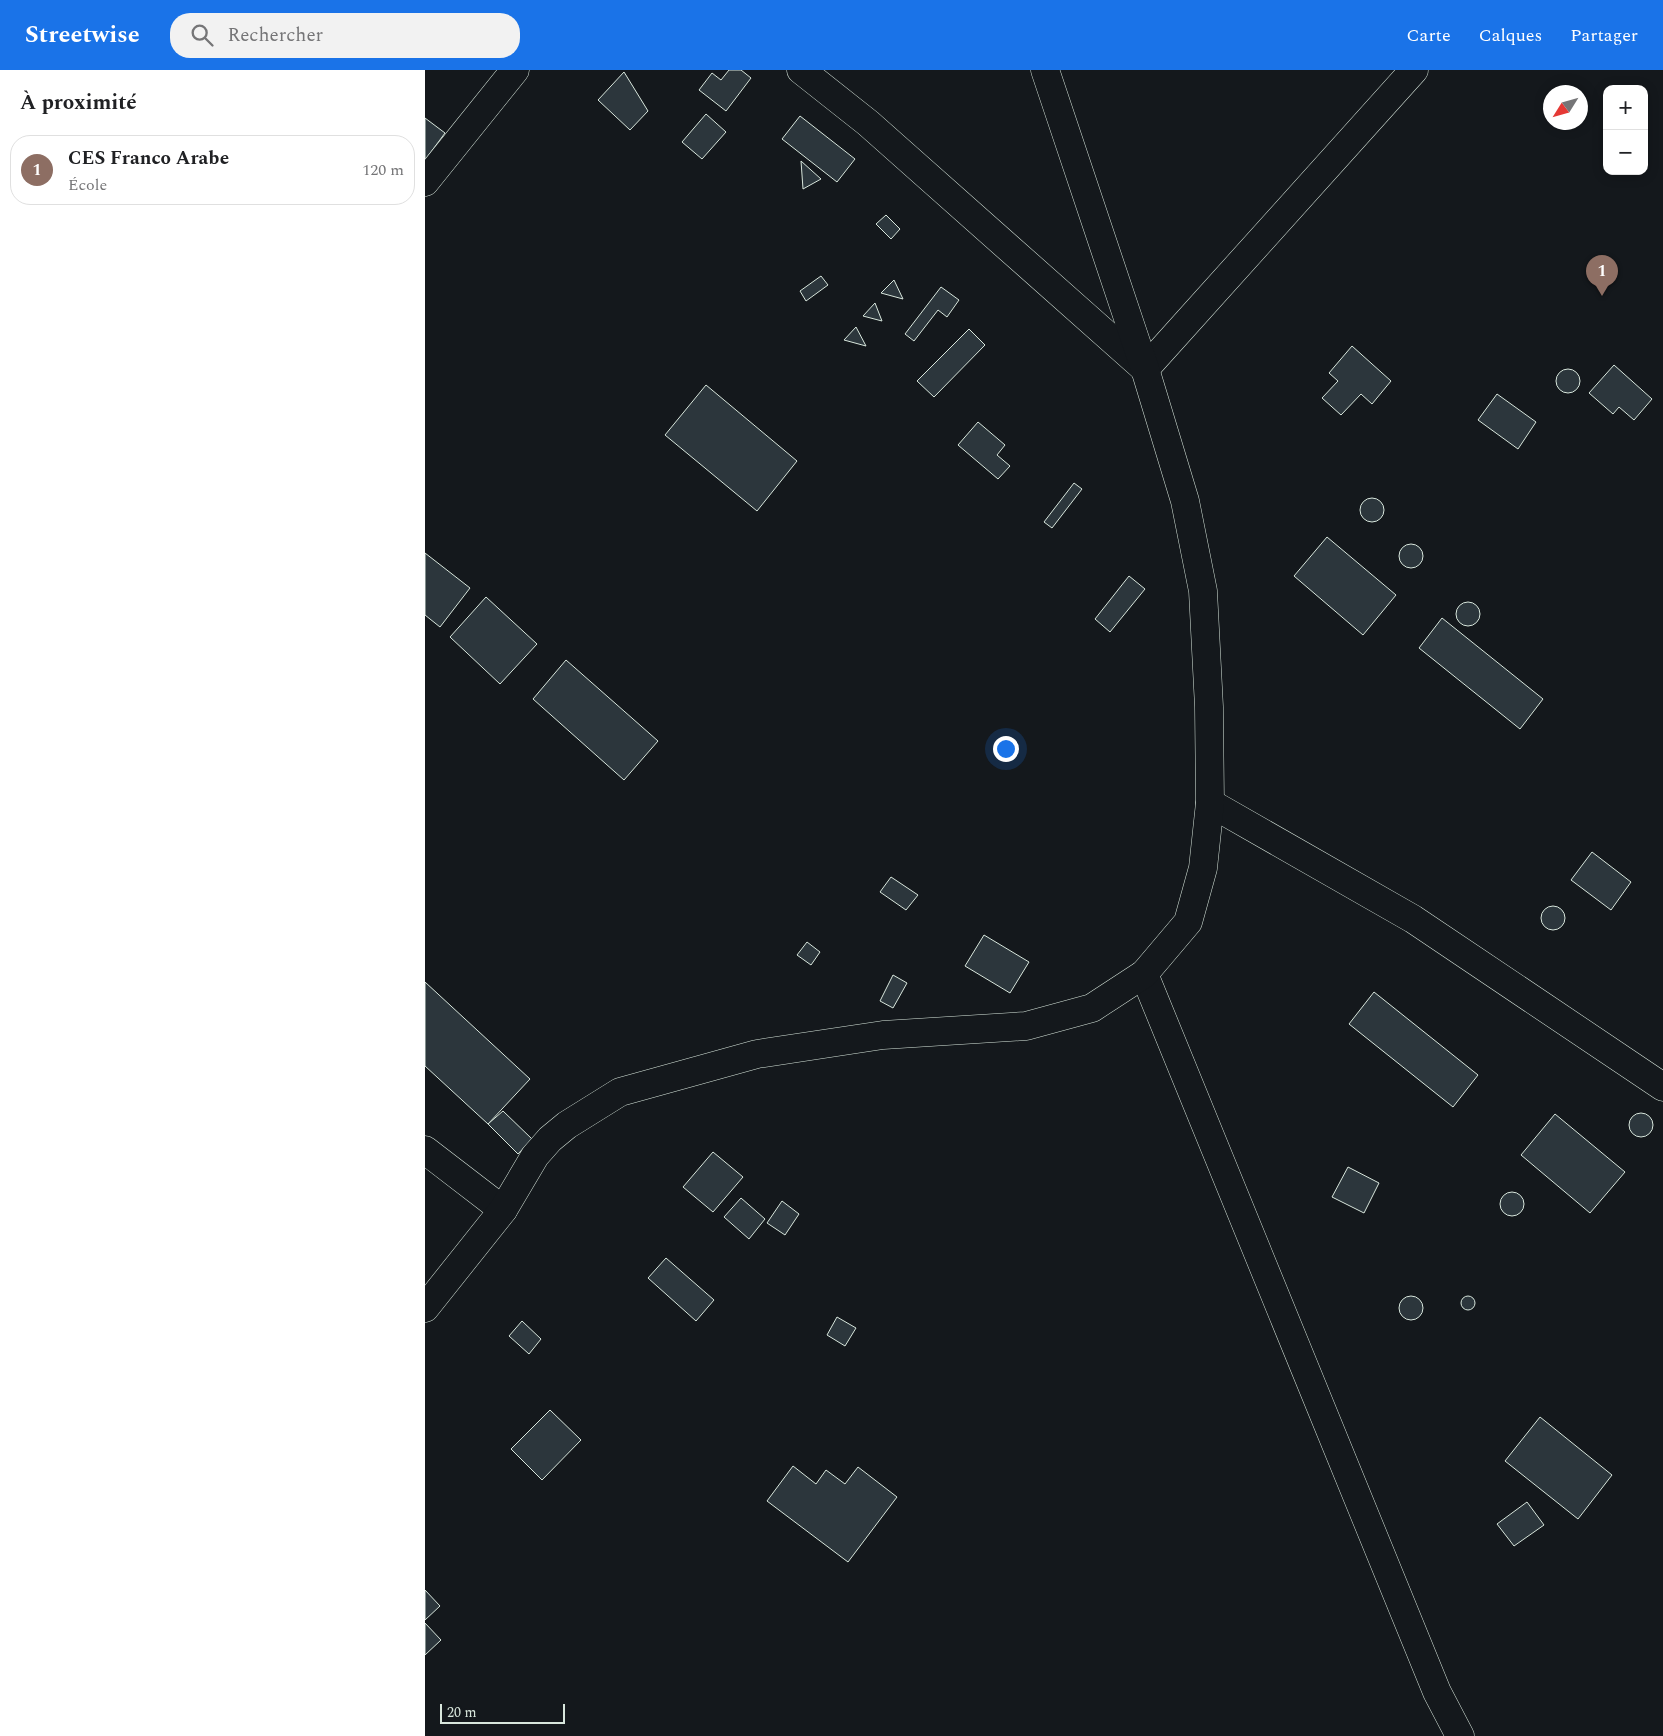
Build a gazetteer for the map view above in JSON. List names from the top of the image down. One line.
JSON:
{"scale_bar":"20 m","north":"bottom left","page":{"header":"Streetwise","search":"Rechercher","nav":["Carte","Calques","Partager"],"heading":"À proximité","map_buttons":["+","−"],"list":[{"mark":"1","name":"CES Franco Arabe","note":"École","value":"120 m"}],"pins":"1","scale":"20 m"}}
